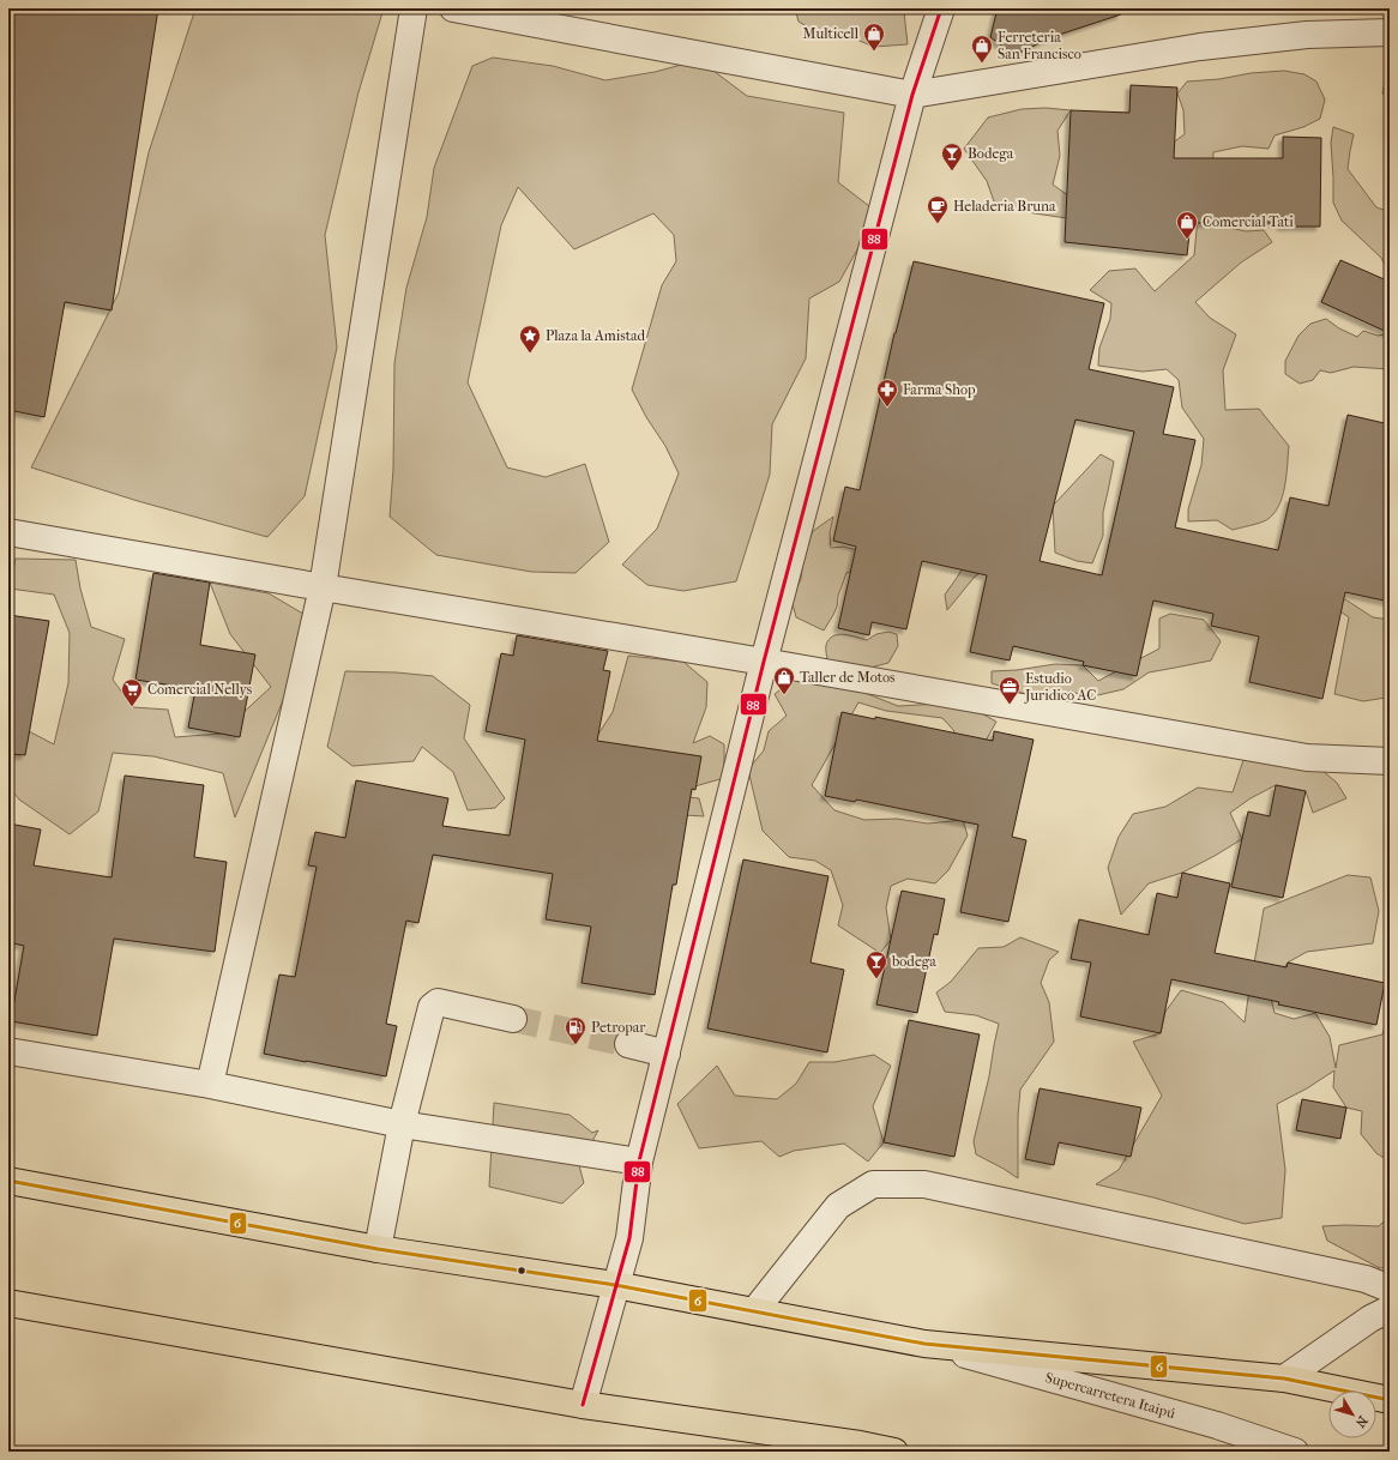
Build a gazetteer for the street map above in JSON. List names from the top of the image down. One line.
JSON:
{"streets":{"street":["Supercarretera Itaipú"]},"places":{"shop":["Multicell","Ferreteria San Francisco","Comercial Tati","Taller de Motos"],"bar":["Bodega","bodega"],"cafe":["Heladeria Bruna"],"place":["Plaza la Amistad"],"pharmacy":["Farma Shop"],"office":["Estudio Juridico AC"],"supermarket":["Comercial Nellys"],"fuel station":["Petropar"]},"lines":["transit line 88","transit line 6"],"north":"bottom right"}
